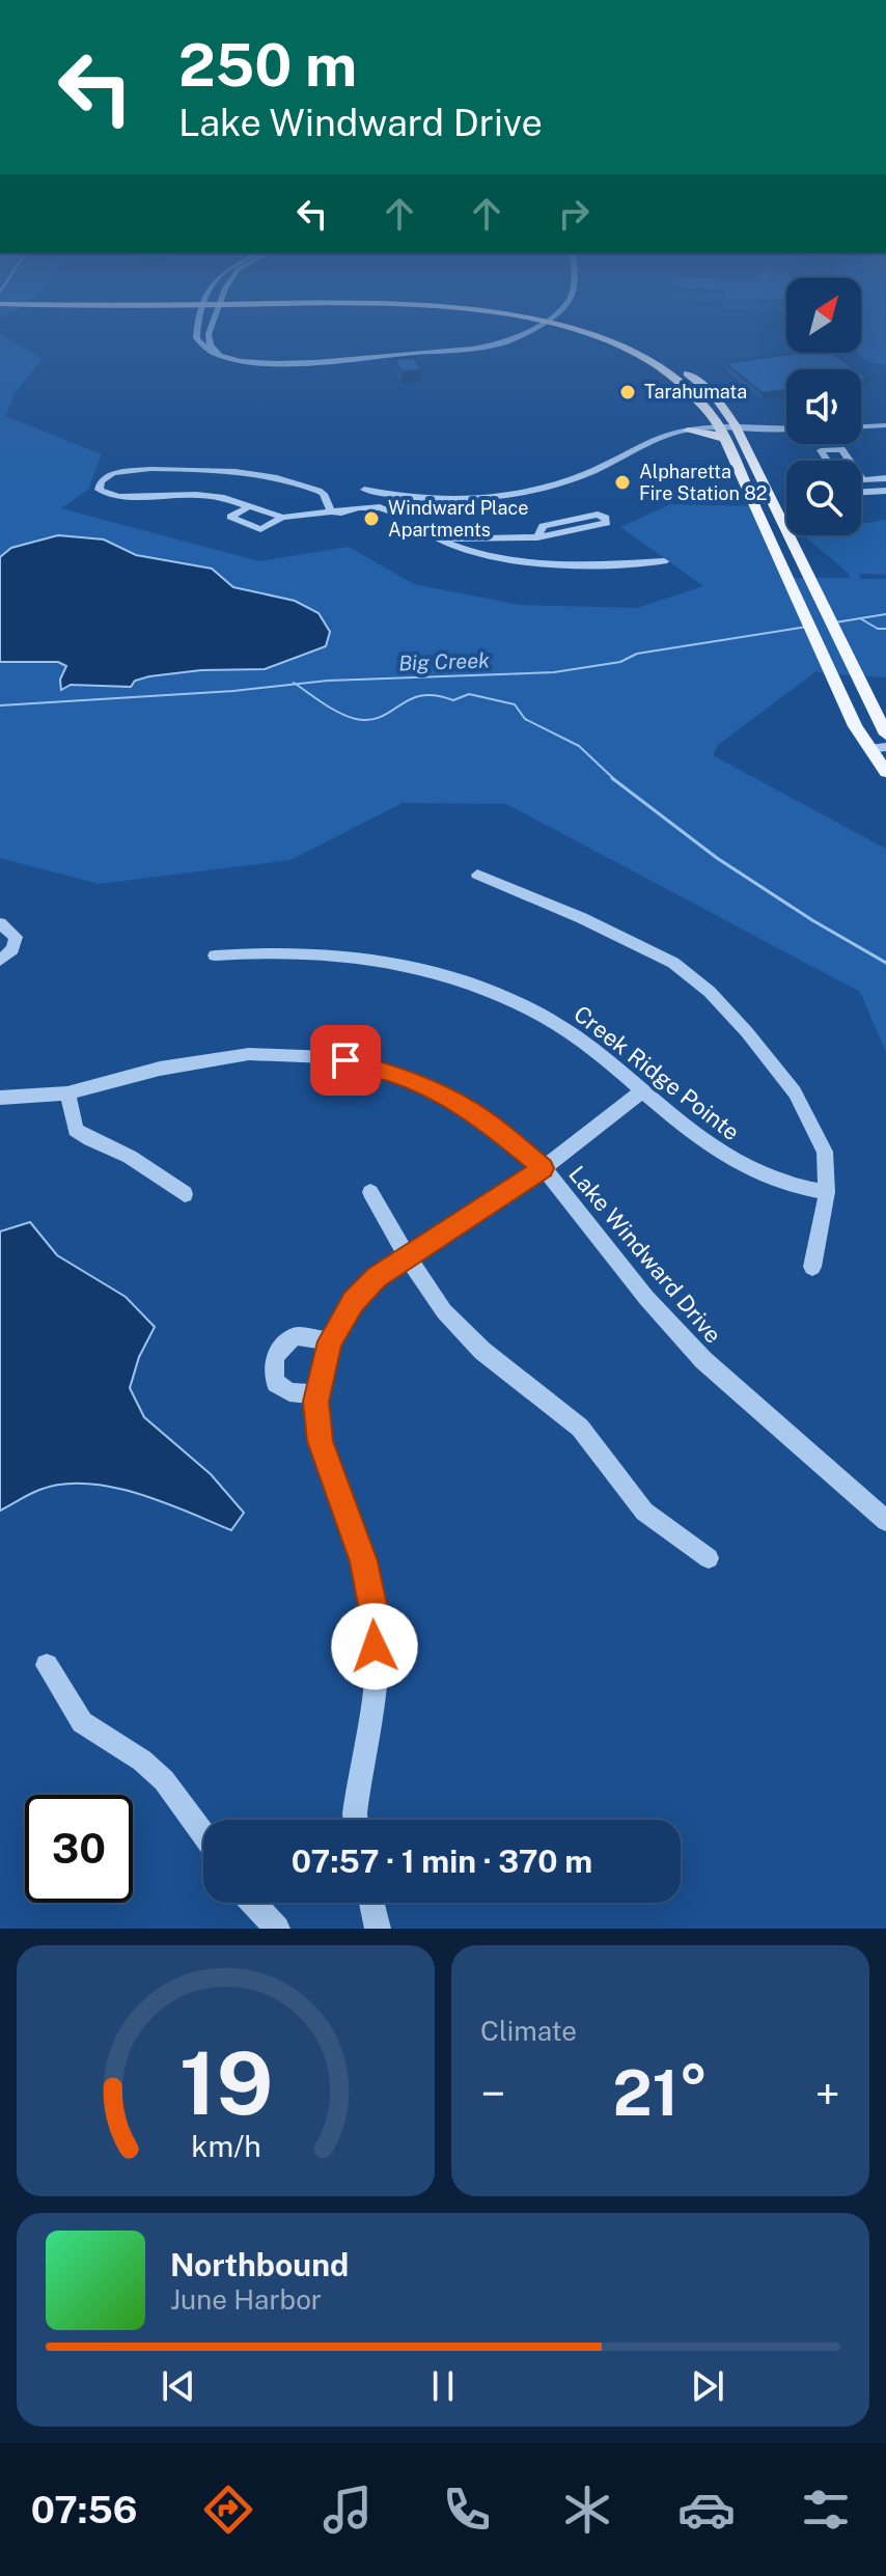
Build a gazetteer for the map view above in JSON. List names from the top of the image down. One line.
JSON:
{"streets":{"street":["Creek Ridge Pointe","Lake Windward Drive"]},"water":["Big Creek"],"places":["Tarahumata","Alpharetta Fire Station 82","Windward Place Apartments"],"north":"top right","page":{"turn":["250 m","Lake Windward Drive"],"limit":"30","trip":"07:57 · 1 min · 370 m","tile":"Climate","heat":["−","21°","+"],"song":["Northbound","June Harbor"],"tabs":"07:56","gauge":["19","km/h"]}}
